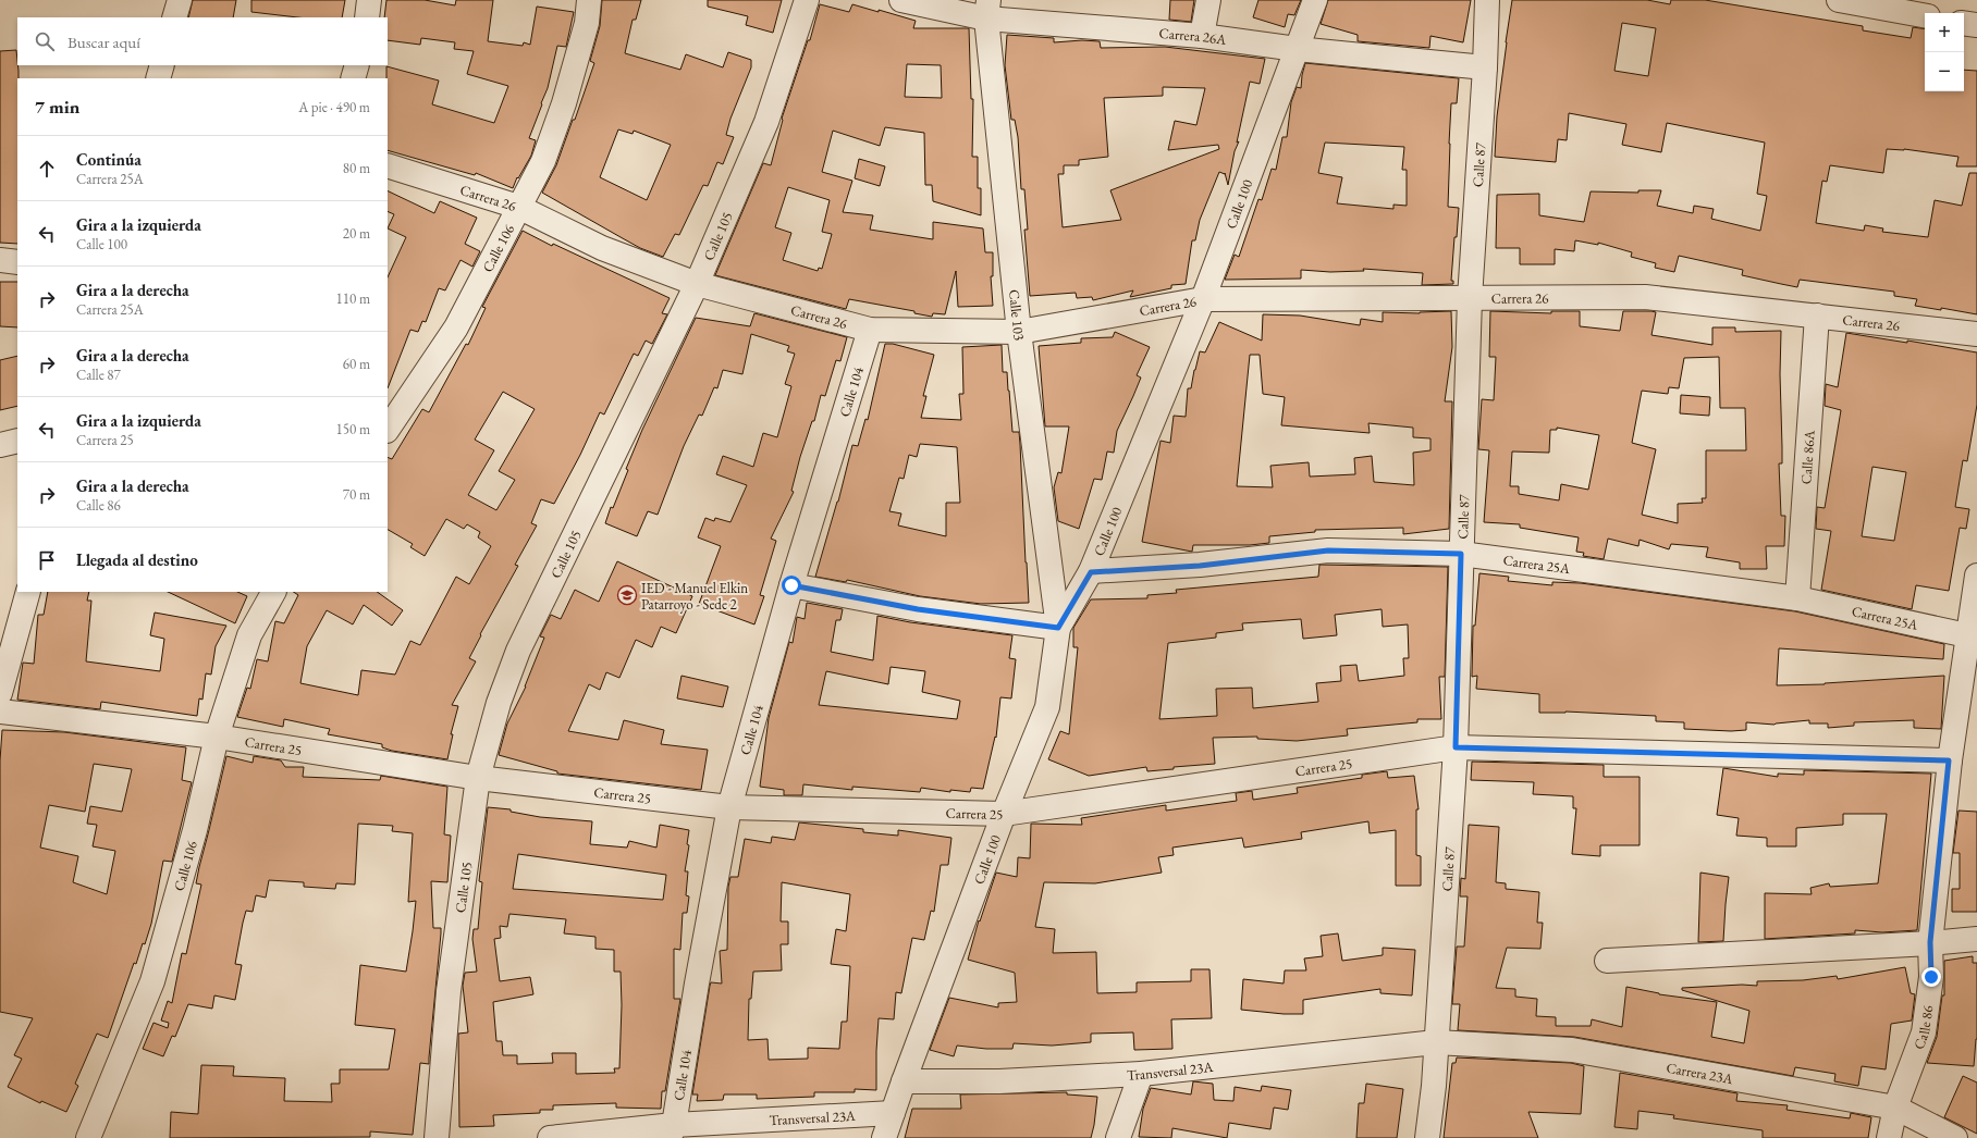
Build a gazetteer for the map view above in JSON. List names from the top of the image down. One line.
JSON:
{"streets":{"street":["Carrera 26A","Calle 87","Carrera 26","Calle 100","Calle 105","Calle 106","Calle 103","Calle 104","Calle 86A","Carrera 25A","Carrera 25","Calle 86","Transversal 23A","Carrera 23A"]},"crossings":[["Carrera 26A","Calle 87"],["Carrera 26A","Calle 100"],["Carrera 26A","Calle 103"],["Calle 87","Carrera 26"],["Calle 87","Carrera 25A"],["Calle 87","Carrera 25"],["Calle 87","Transversal 23A"],["Calle 87","Carrera 23A"],["Carrera 26","Calle 100"],["Carrera 26","Calle 105"],["Carrera 26","Calle 106"],["Carrera 26","Calle 103"],["Carrera 26","Calle 104"],["Carrera 26","Calle 86A"],["Calle 100","Calle 103"],["Calle 100","Carrera 25A"],["Calle 100","Carrera 25"],["Calle 100","Transversal 23A"],["Calle 105","Carrera 25"],["Calle 106","Carrera 25"],["Calle 104","Carrera 25"],["Calle 104","Transversal 23A"],["Calle 86A","Carrera 25A"],["Carrera 25A","Calle 86"],["Carrera 25","Calle 86"],["Calle 86","Carrera 23A"],["Transversal 23A","Carrera 23A"]],"places":{"school or university":["IED - Manuel Elkin Patarroyo - Sede 2"]},"page":{"map_buttons":["+","−"],"search":"Buscar aquí","heading":["7 min","A pie · 490 m"],"list":[["Continúa","Carrera 25A","80 m"],["Gira a la izquierda","Calle 100","20 m"],["Gira a la derecha","Carrera 25A","110 m"],["Gira a la derecha","Calle 87","60 m"],["Gira a la izquierda","Carrera 25","150 m"],["Gira a la derecha","Calle 86","70 m"],"Llegada al destino"]}}
